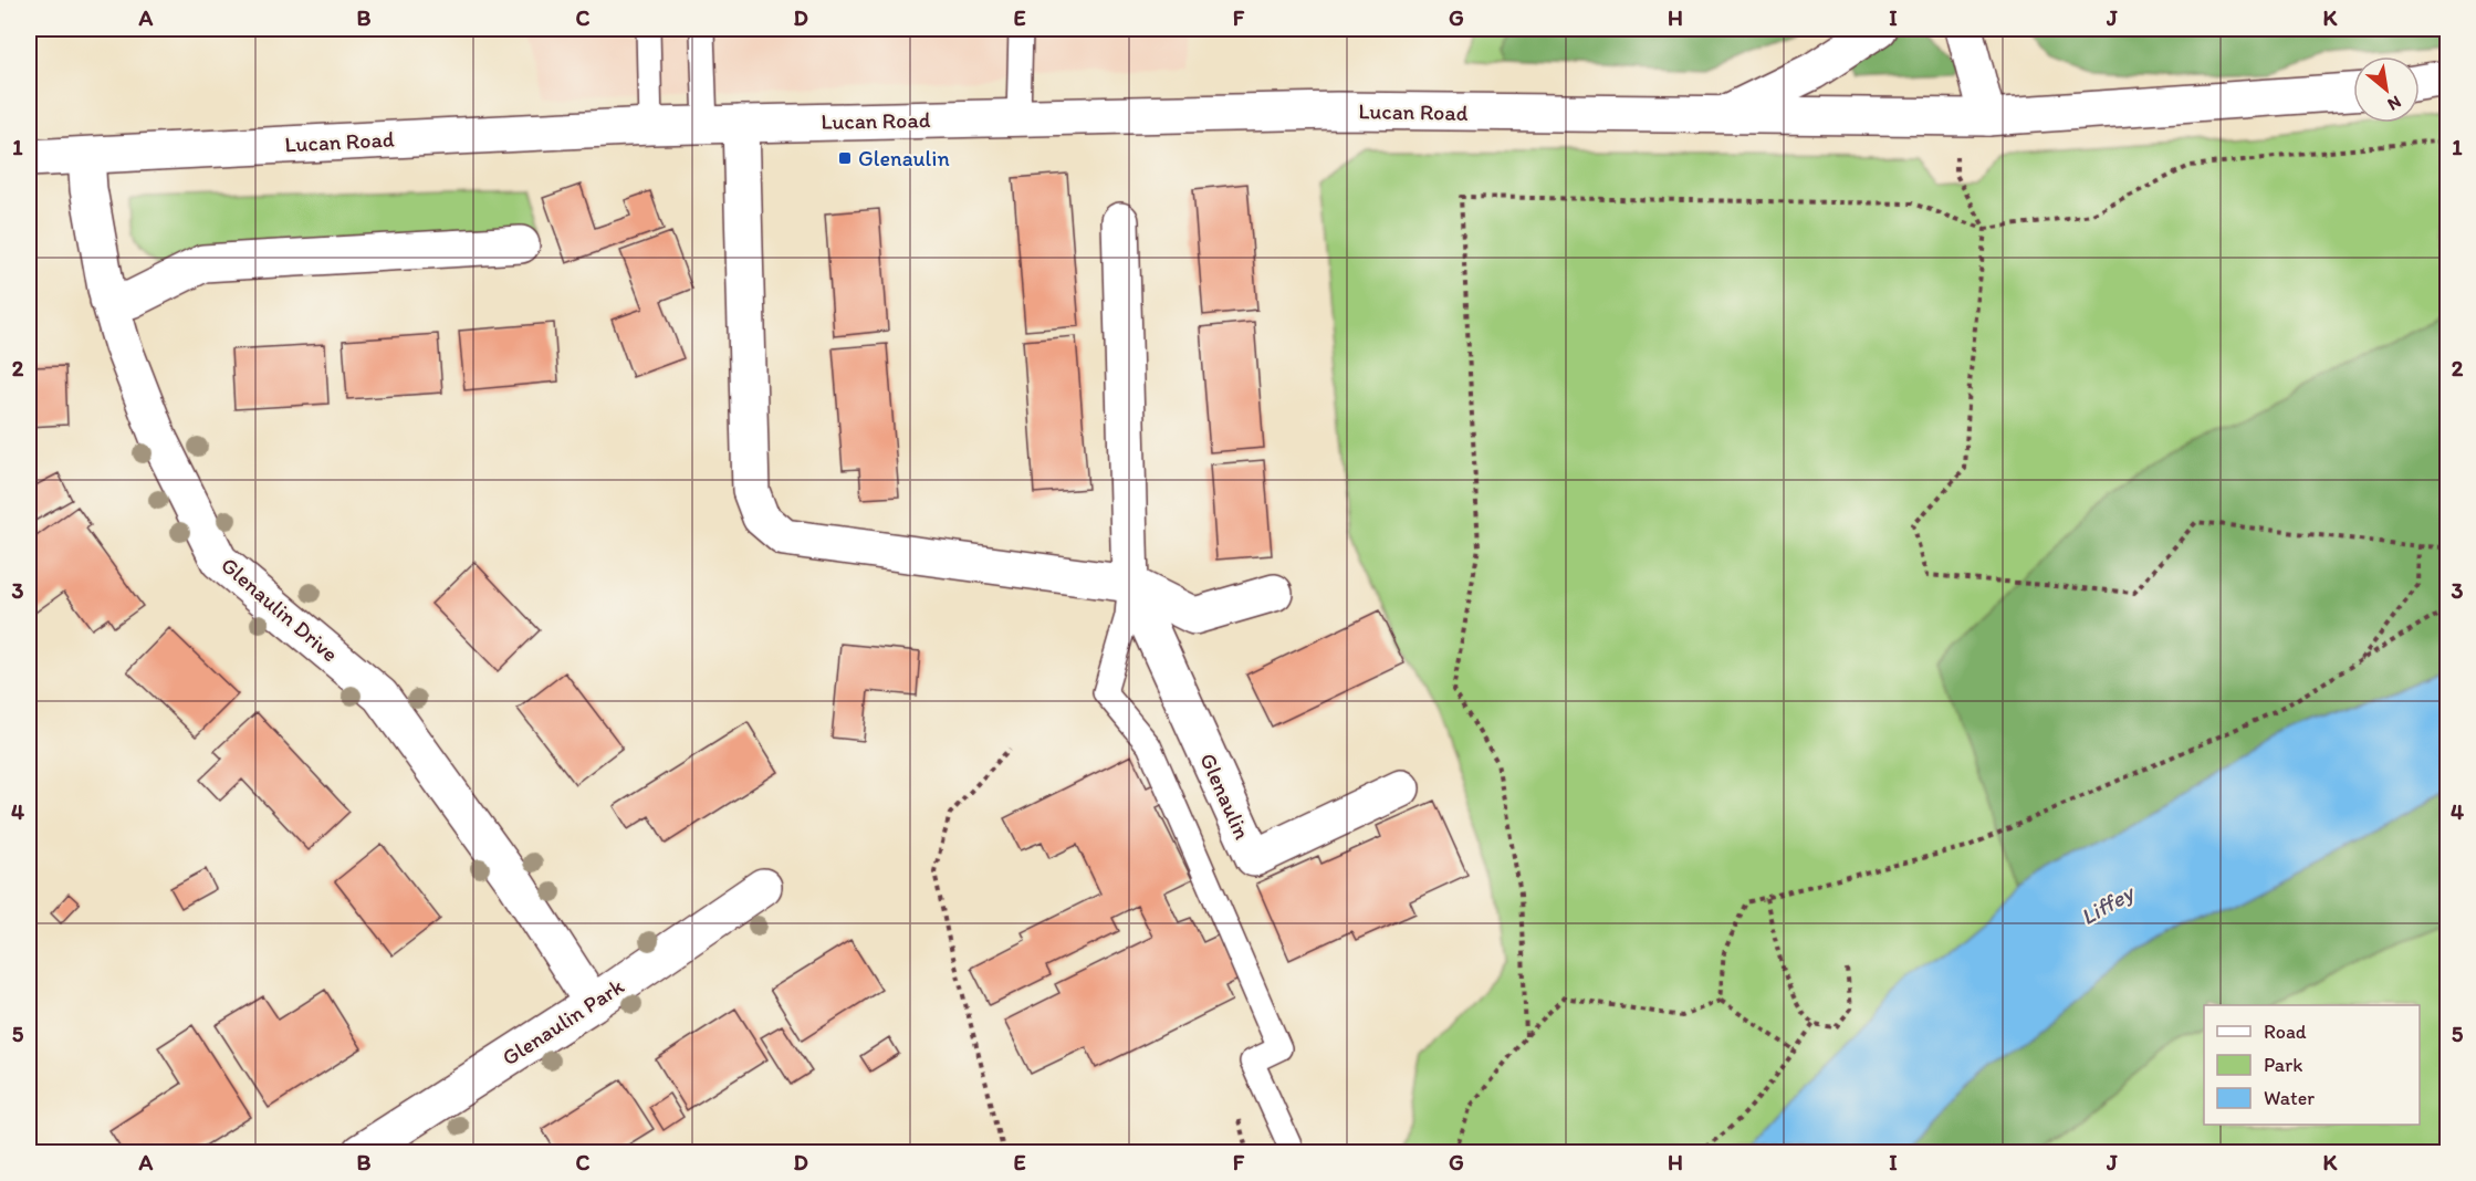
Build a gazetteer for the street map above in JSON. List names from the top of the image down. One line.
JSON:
{"streets":{"street":["Lucan Road","Glenaulin Drive","Glenaulin","Glenaulin Park"]},"crossings":[["Lucan Road","Glenaulin Drive"],["Glenaulin Drive","Glenaulin Park"]],"water":["Liffey"],"places":{"transit":["Glenaulin"]},"legend":["Road","Park","Water"],"north":"bottom right","grid":{"columns":["A","B","C","D","E","F","G","H","I","J","K"],"rows":["1","2","3","4","5"]}}
